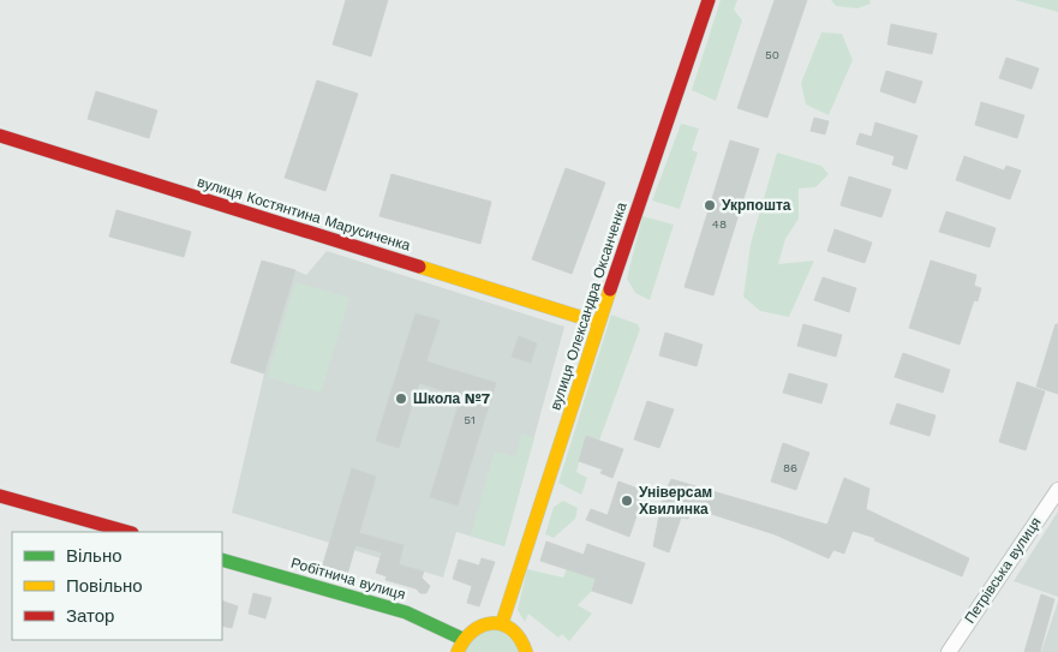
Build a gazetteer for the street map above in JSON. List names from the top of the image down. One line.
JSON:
{"streets":{"street":["вулиця Костянтина Марусиченка","вулиця Олександра Оксанченка","Петрівська вулиця","Робітнича вулиця"]},"crossings":[["вулиця Костянтина Марусиченка","вулиця Олександра Оксанченка"]],"places":["Укрпошта","Школа №7","Універсам Хвилинка"],"house_numbers":["50","48","51","86"],"legend":["Вільно","Повільно","Затор"]}
